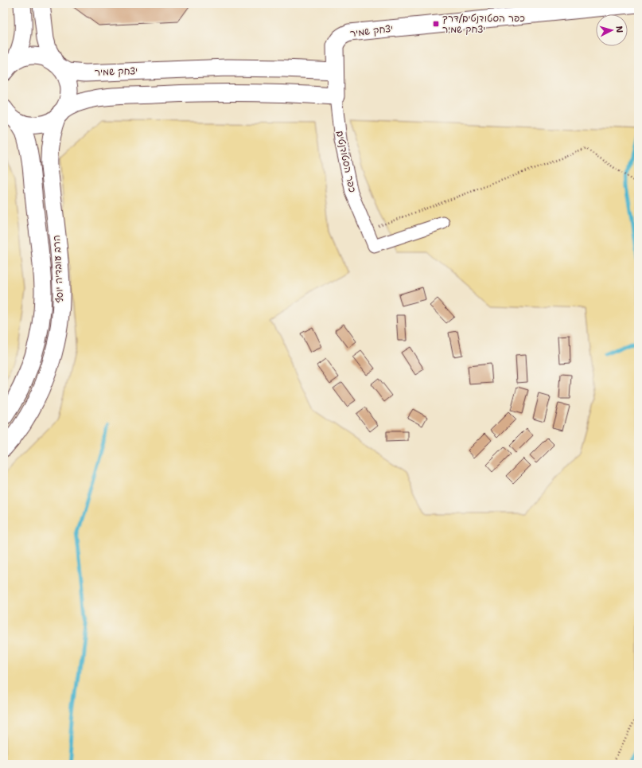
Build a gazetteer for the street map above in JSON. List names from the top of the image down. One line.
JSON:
{"streets":{"main road":["יצחק שמיר","הרב עובדיה יוסף"],"street":["כפר הסטודנטים"]},"crossings":[["יצחק שמיר","הרב עובדיה יוסף"]],"places":{"transit":["כפר הסטודנטים/דרך יצחק שמיר"]},"north":"right"}
